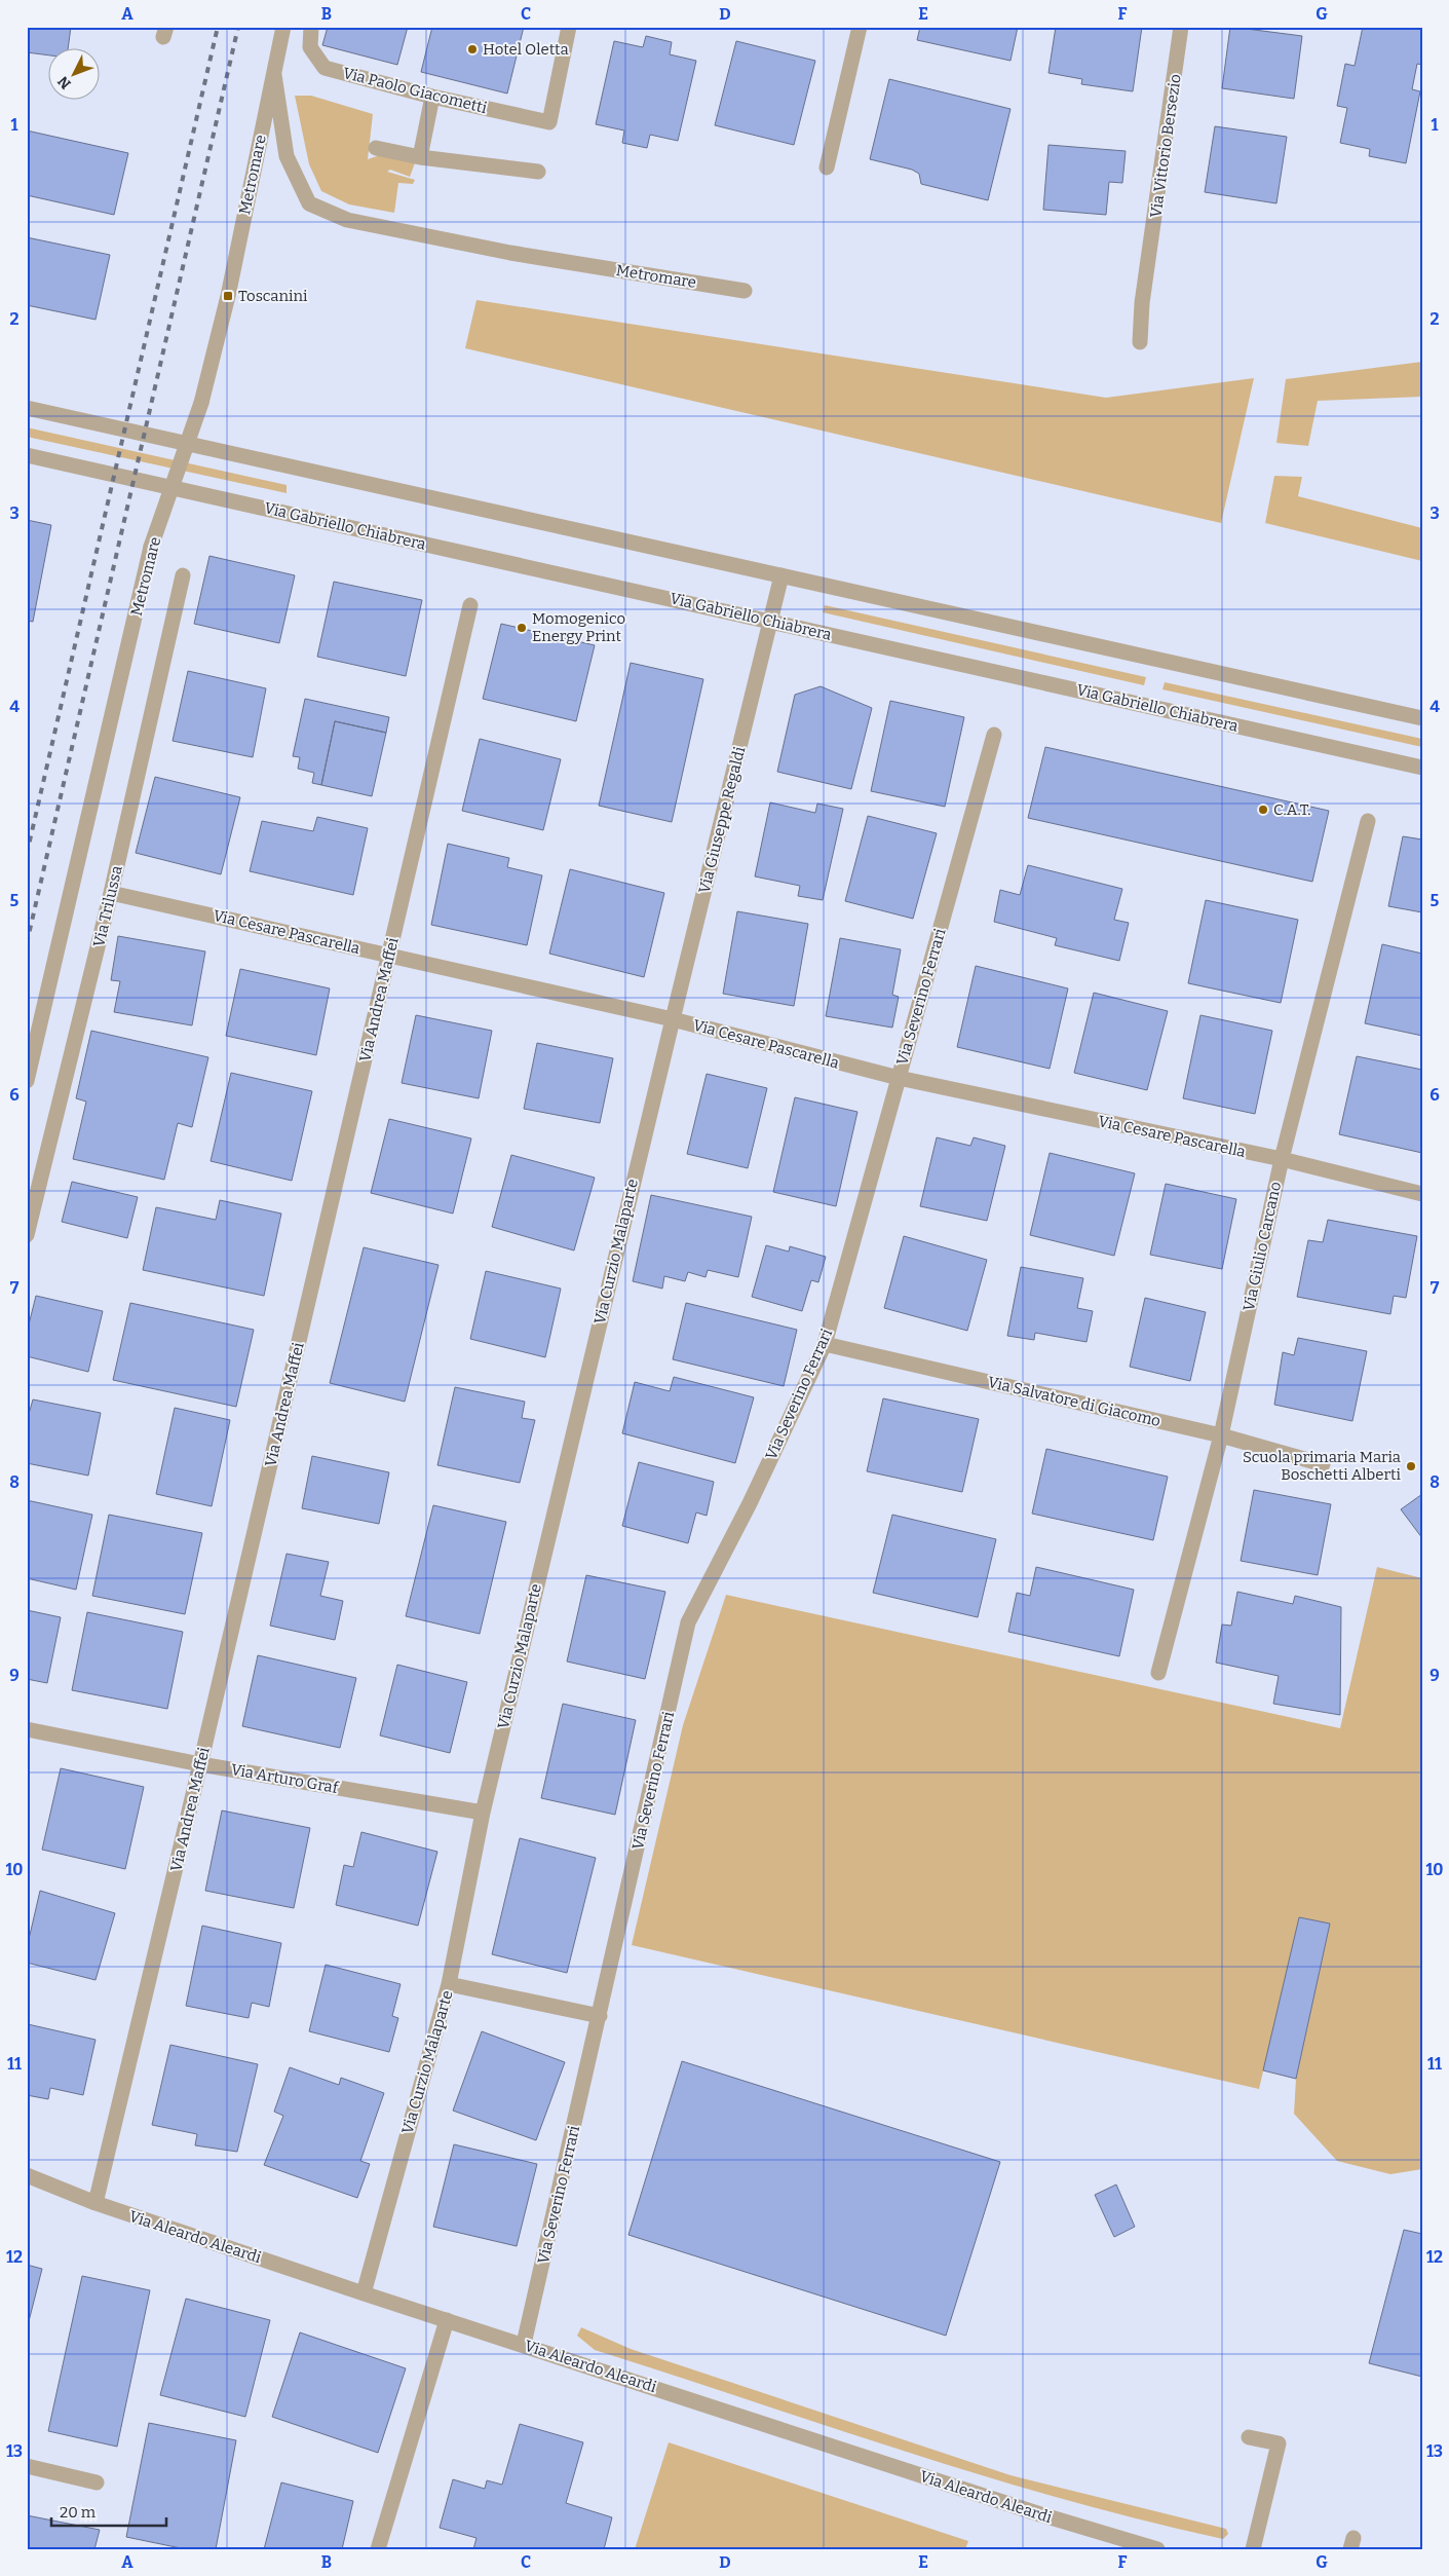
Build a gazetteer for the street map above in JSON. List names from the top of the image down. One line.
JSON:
{"streets":{"street":["Via Paolo Giacometti","Via Vittorio Bersezio","Metromare","Via Gabriello Chiabrera","Via Giuseppe Regaldi","Via Trilussa","Via Cesare Pascarella","Via Severino Ferrari","Via Andrea Maffei","Via Giulio Carcano","Via Curzio Malaparte","Via Salvatore di Giacomo","Via Arturo Graf","Via Aleardo Aleardi"]},"crossings":[["Via Gabriello Chiabrera","Via Giuseppe Regaldi"],["Via Giuseppe Regaldi","Via Cesare Pascarella"],["Via Giuseppe Regaldi","Via Curzio Malaparte"],["Via Trilussa","Via Cesare Pascarella"],["Via Cesare Pascarella","Via Severino Ferrari"],["Via Cesare Pascarella","Via Andrea Maffei"],["Via Cesare Pascarella","Via Giulio Carcano"],["Via Cesare Pascarella","Via Curzio Malaparte"],["Via Severino Ferrari","Via Salvatore di Giacomo"],["Via Severino Ferrari","Via Aleardo Aleardi"],["Via Andrea Maffei","Via Arturo Graf"],["Via Andrea Maffei","Via Aleardo Aleardi"],["Via Giulio Carcano","Via Salvatore di Giacomo"],["Via Curzio Malaparte","Via Arturo Graf"],["Via Curzio Malaparte","Via Aleardo Aleardi"]],"places":{"other":["Hotel Oletta","Momogenico Energy Print","C.A.T.","Scuola primaria Maria Boschetti Alberti"],"transit":["Toscanini"]},"scale_bar":"20 m","north":"bottom left","grid":{"columns":["A","B","C","D","E","F","G"],"rows":["1","2","3","4","5","6","7","8","9","10","11","12","13"]}}
